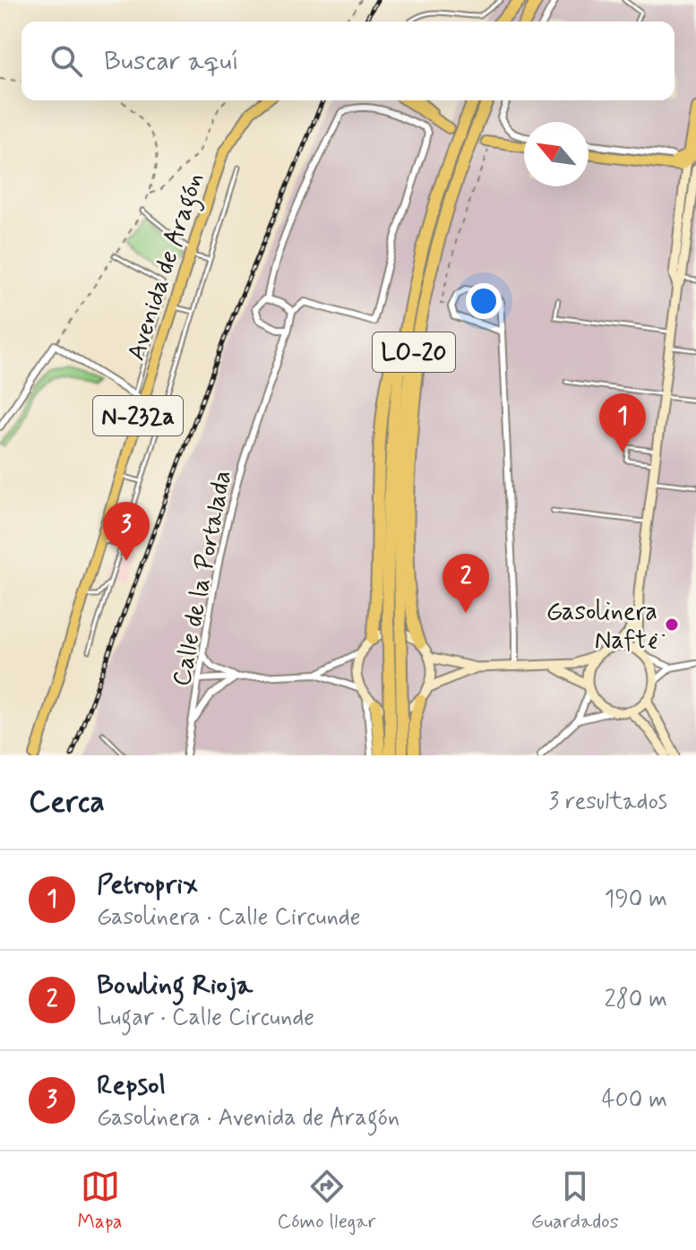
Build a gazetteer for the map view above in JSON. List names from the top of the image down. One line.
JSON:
{"streets":{"highway":["LO-20"],"main road":["Avenida de Aragón","N-232a"],"street":["Calle de la Portalada"]},"places":["Gasolinera Naftë"],"north":"top left","page":{"search":"Buscar aquí","pins":["1","3","2"],"heading":["Cerca","3 resultados"],"list":[{"mark":"1","name":"Petroprix","note":"Gasolinera · Calle Circunde","value":"190 m"},{"mark":"2","name":"Bowling Rioja","note":"Lugar · Calle Circunde","value":"280 m"},{"mark":"3","name":"Repsol","note":"Gasolinera · Avenida de Aragón","value":"400 m"}],"nav":["Mapa","Cómo llegar","Guardados"]}}
